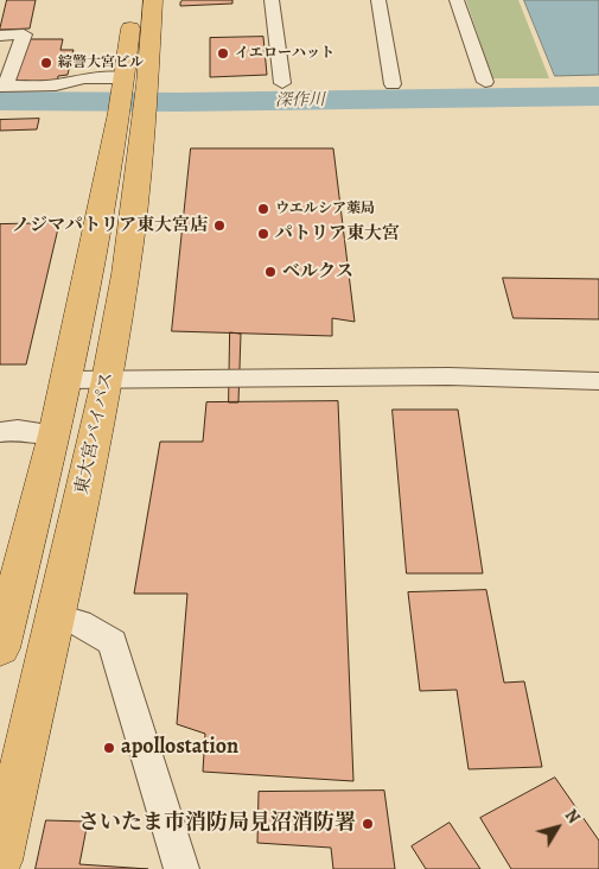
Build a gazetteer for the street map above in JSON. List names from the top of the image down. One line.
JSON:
{"streets":{"highway":["東大宮バイパス"]},"water":["深作川"],"places":["イエローハット","綜警大宮ビル","ウエルシア薬局","ノジマパトリア東大宮店","パトリア東大宮","ベルクス","apollostation","さいたま市消防局見沼消防署"],"north":"top right"}
